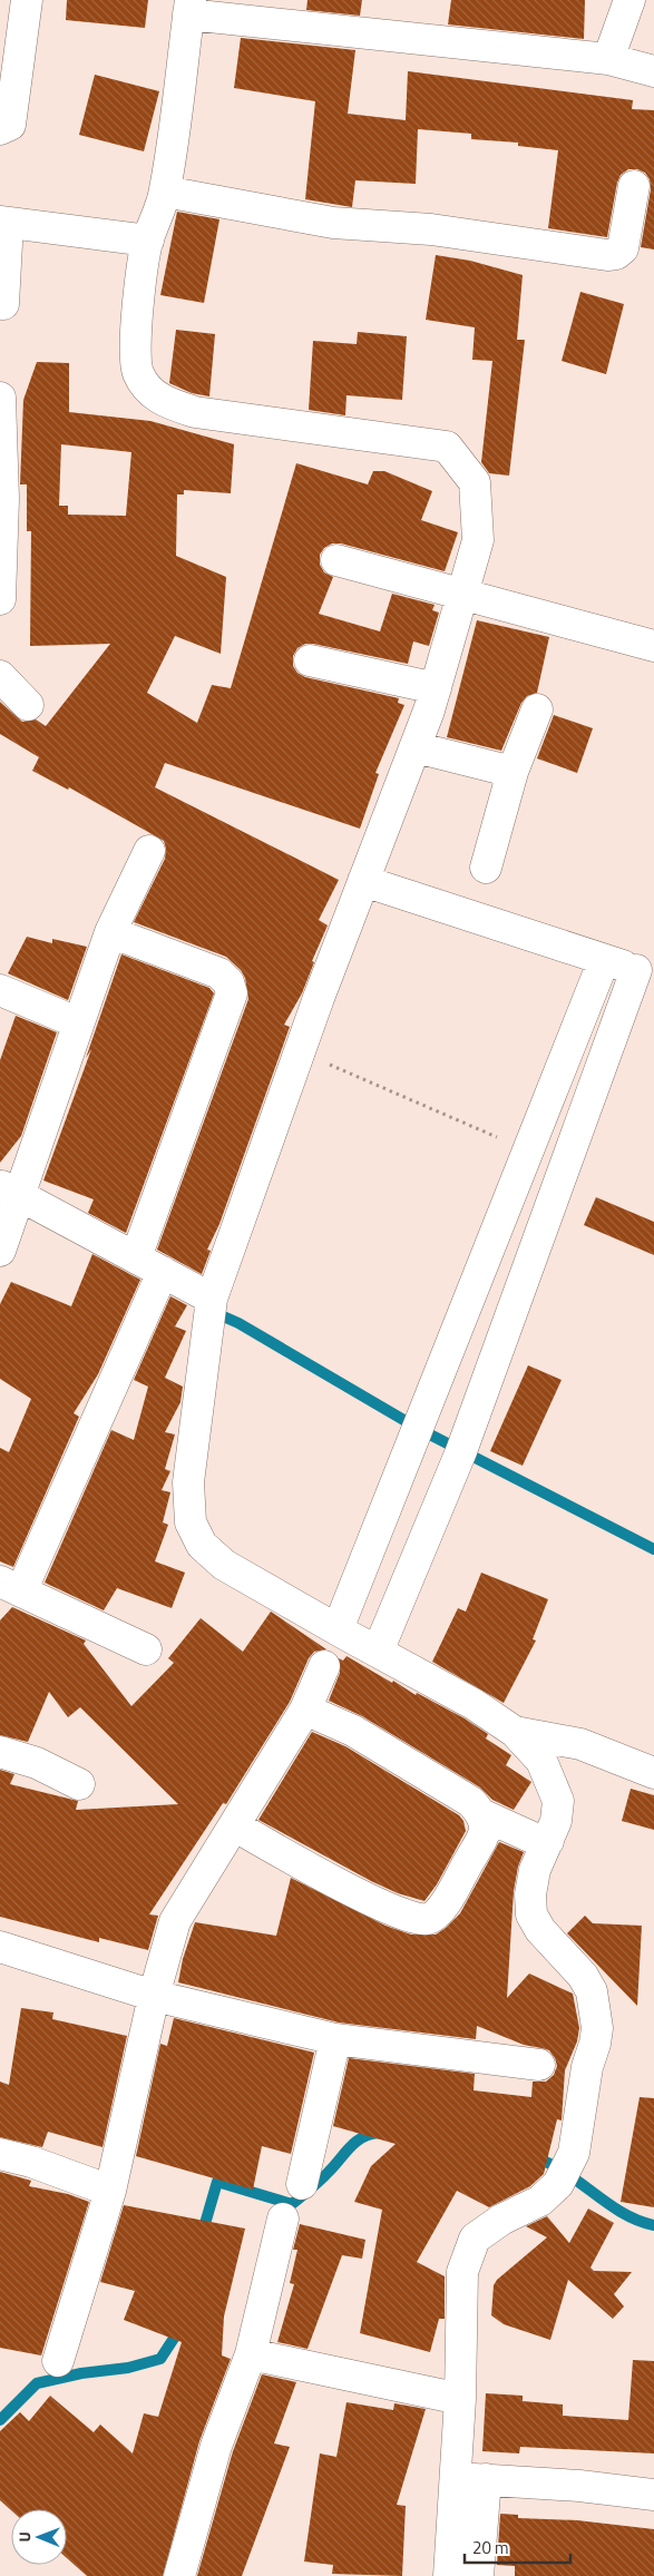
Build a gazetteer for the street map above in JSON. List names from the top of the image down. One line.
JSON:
{"scale_bar":"20 m","north":"left"}
